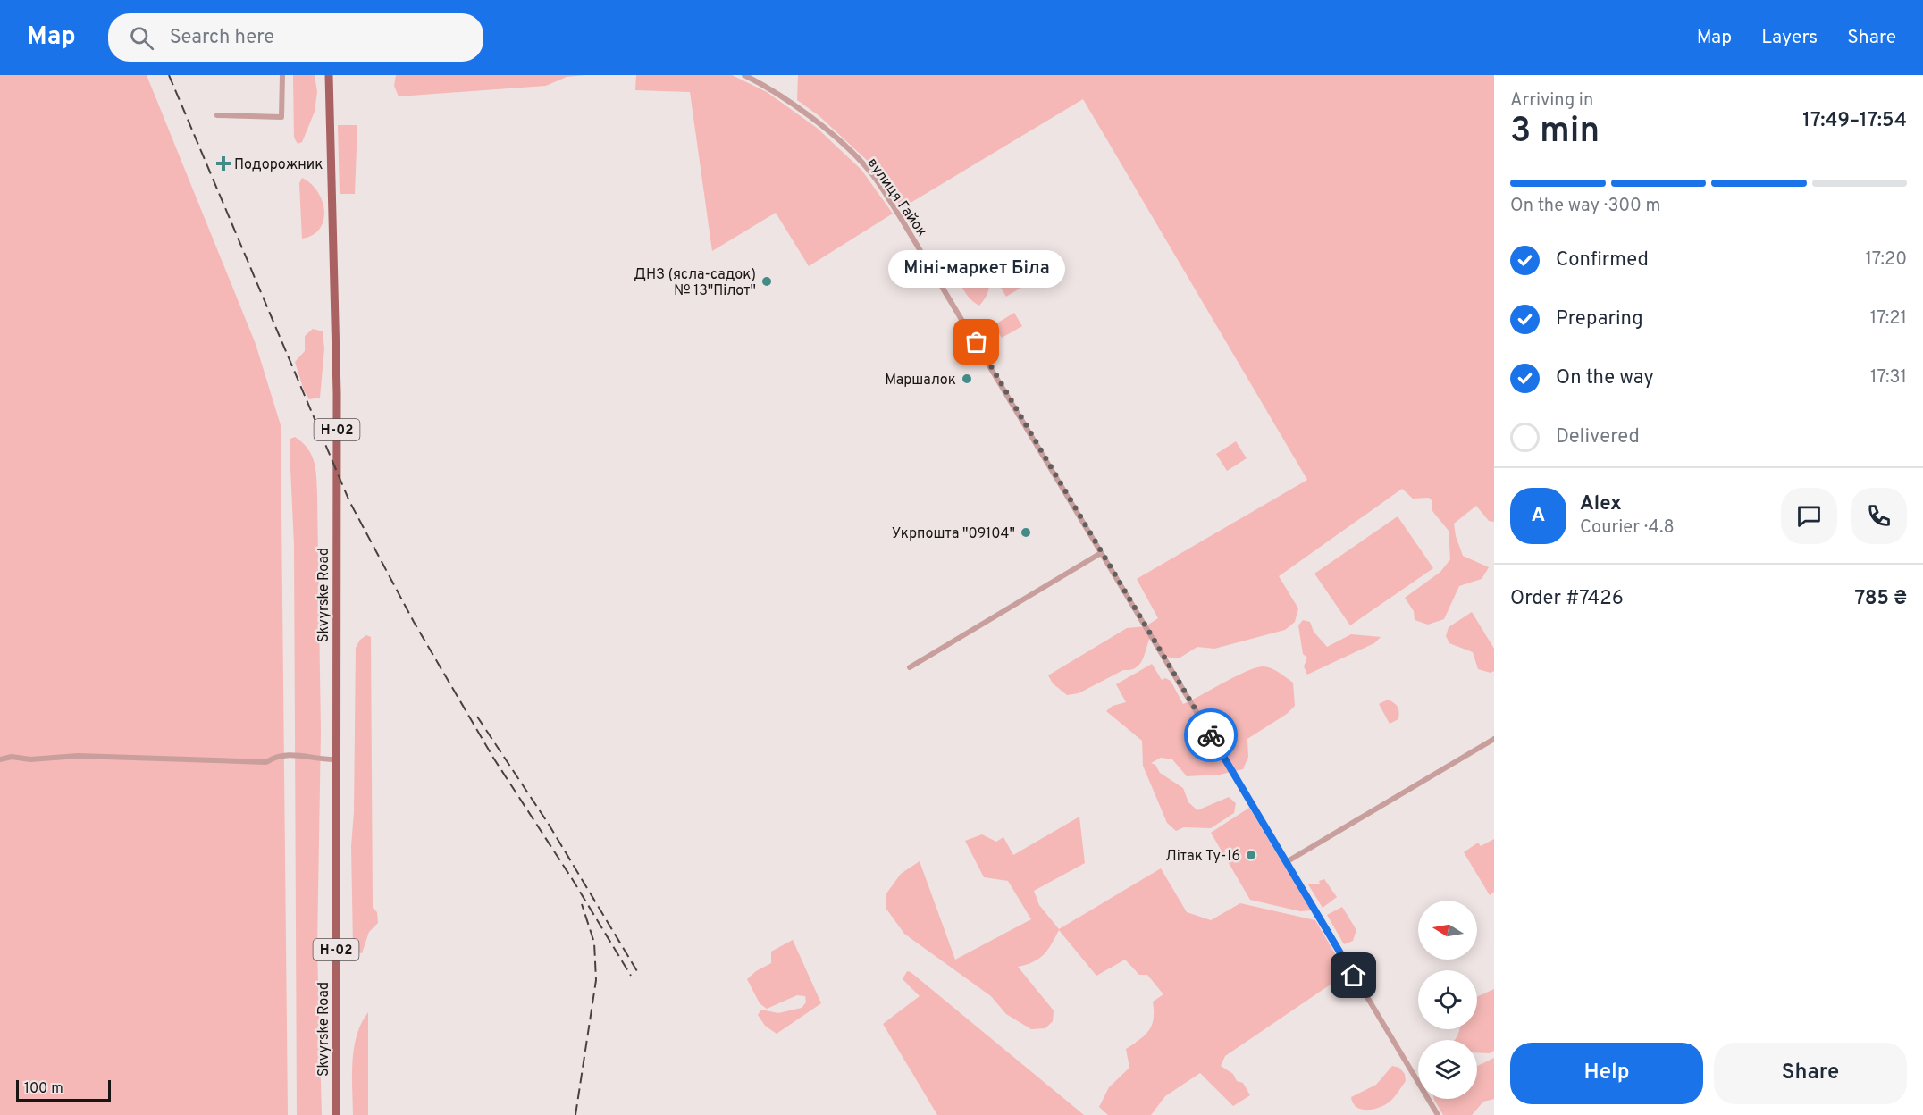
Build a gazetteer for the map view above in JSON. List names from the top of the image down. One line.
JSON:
{"streets":{"main road":["Н-02","Skvyrske Road"],"street":["вулиця Гайок"]},"places":{"health":["Подорожник"],"other":["ДНЗ (ясла-садок) № 13\"Пілот\"","Міні-маркет Біла","Маршалок","Укрпошта \"09104\"","Літак Ту-16"]},"scale_bar":"100 m","north":"left","page":{"header":"Map","search":"Search here","nav":["Map","Layers","Share"],"heading":["3 min","Arriving in","17:49–17:54"],"panel":["Alex","Courier · 4.8","Order #7426","785 ₴"],"bar":"On the way · 300 m","list":[["Confirmed","17:20"],["Preparing","17:21"],["On the way","17:31"],"Delivered"],"bubble":"Міні-маркет Біла","round":"A","buttons":["Help","Share"],"scale":"100 m"}}
